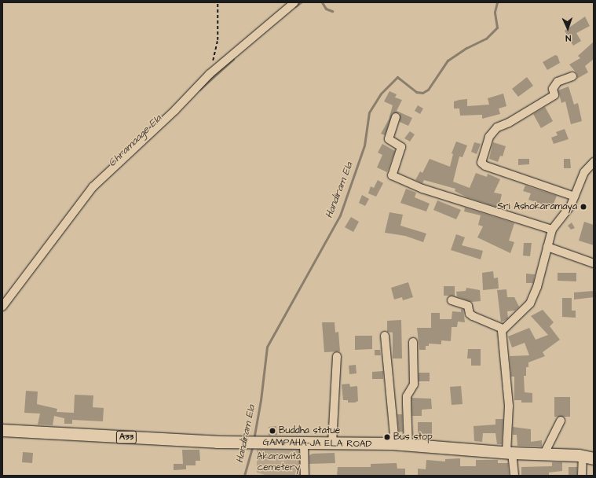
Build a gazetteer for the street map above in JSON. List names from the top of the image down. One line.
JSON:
{"streets":{"highway":["A33","GAMPAHA-JA ELA ROAD"]},"water":["Chramaage Ela","Handiram Ela"],"parks":["Akarawita cemetery"],"places":["Sri Ashokaramaya","Buddha statue","Bus stop"],"north":"bottom"}
